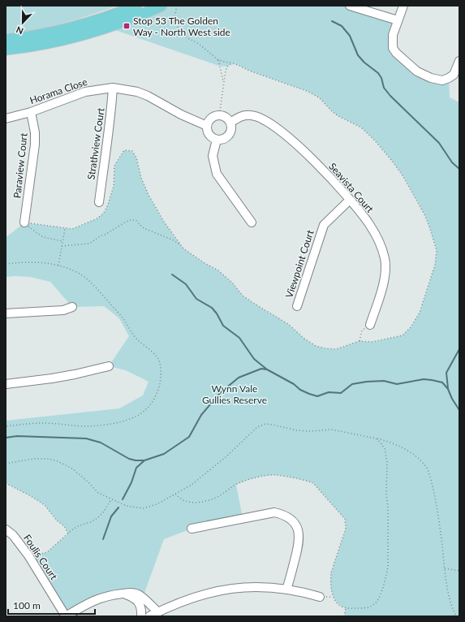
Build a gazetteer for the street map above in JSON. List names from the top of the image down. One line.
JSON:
{"streets":{"street":["Horama Close","Strathview Court","Paraview Court","Seavista Court","Viewpoint Court","Foulis Court"]},"crossings":[["Horama Close","Strathview Court"],["Horama Close","Paraview Court"],["Horama Close","Seavista Court"],["Seavista Court","Viewpoint Court"]],"parks":["Wynn Vale Gullies Reserve"],"places":{"transit":["Stop 53 The Golden Way - North West side"]},"scale_bar":"100 m","north":"bottom"}
